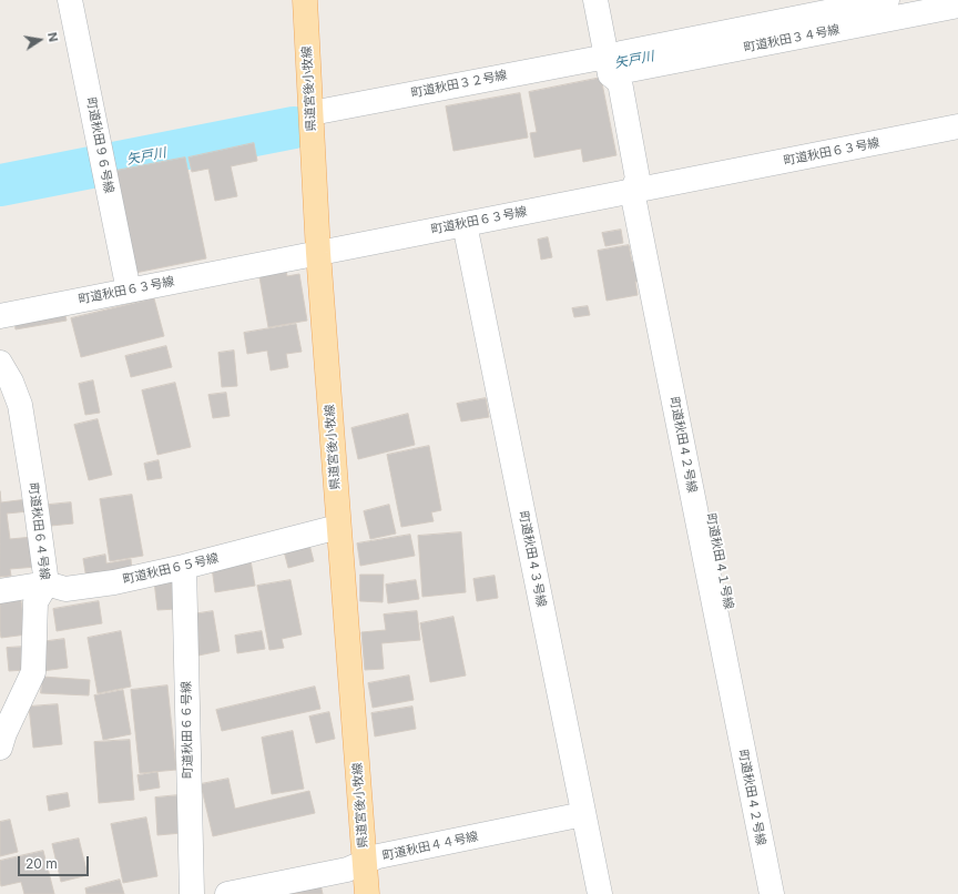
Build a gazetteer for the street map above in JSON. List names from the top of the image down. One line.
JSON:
{"streets":{"main road":["県道宮後小牧線"],"street":["町道秋田３４号線","町道秋田３２号線","町道秋田９６号線","町道秋田６３号線","町道秋田４２号線","町道秋田６４号線","町道秋田４３号線","町道秋田４１号線","町道秋田６５号線","町道秋田６６号線","町道秋田４４号線"]},"crossings":[["町道秋田３４号線","町道秋田３２号線"],["町道秋田３４号線","町道秋田４２号線"],["町道秋田３２号線","県道宮後小牧線"],["町道秋田３２号線","町道秋田４２号線"],["県道宮後小牧線","町道秋田６３号線"],["県道宮後小牧線","町道秋田６５号線"],["県道宮後小牧線","町道秋田４４号線"],["町道秋田９６号線","町道秋田６３号線"],["町道秋田６３号線","町道秋田４２号線"],["町道秋田６３号線","町道秋田４３号線"],["町道秋田６３号線","町道秋田４１号線"],["町道秋田４２号線","町道秋田４１号線"],["町道秋田６４号線","町道秋田６５号線"],["町道秋田４３号線","町道秋田４４号線"],["町道秋田６５号線","町道秋田６６号線"]],"water":["矢戸川"],"scale_bar":"20 m","north":"right"}
